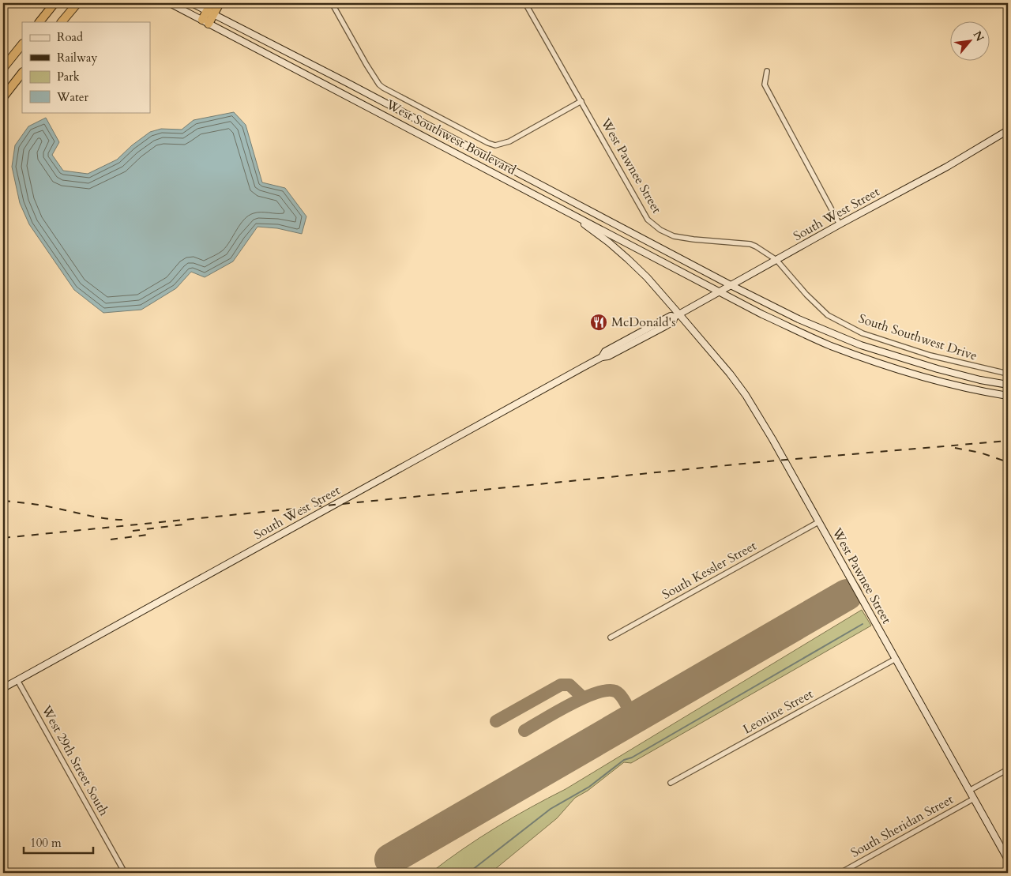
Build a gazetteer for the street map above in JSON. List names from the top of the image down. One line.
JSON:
{"streets":{"main road":["West Southwest Boulevard","West Pawnee Street","South West Street"],"street":["South Southwest Drive","South Kessler Street","Leonine Street","West 29th Street South","South Sheridan Street"]},"crossings":[["West Southwest Boulevard","West Pawnee Street"],["West Southwest Boulevard","South West Street"],["West Pawnee Street","South West Street"],["West Pawnee Street","South Southwest Drive"],["West Pawnee Street","South Kessler Street"],["West Pawnee Street","Leonine Street"],["West Pawnee Street","South Sheridan Street"],["South West Street","South Southwest Drive"],["South West Street","West 29th Street South"]],"places":{"restaurant":["McDonald's"]},"legend":["Road","Railway","Park","Water"],"scale_bar":"100 m","north":"top right"}
